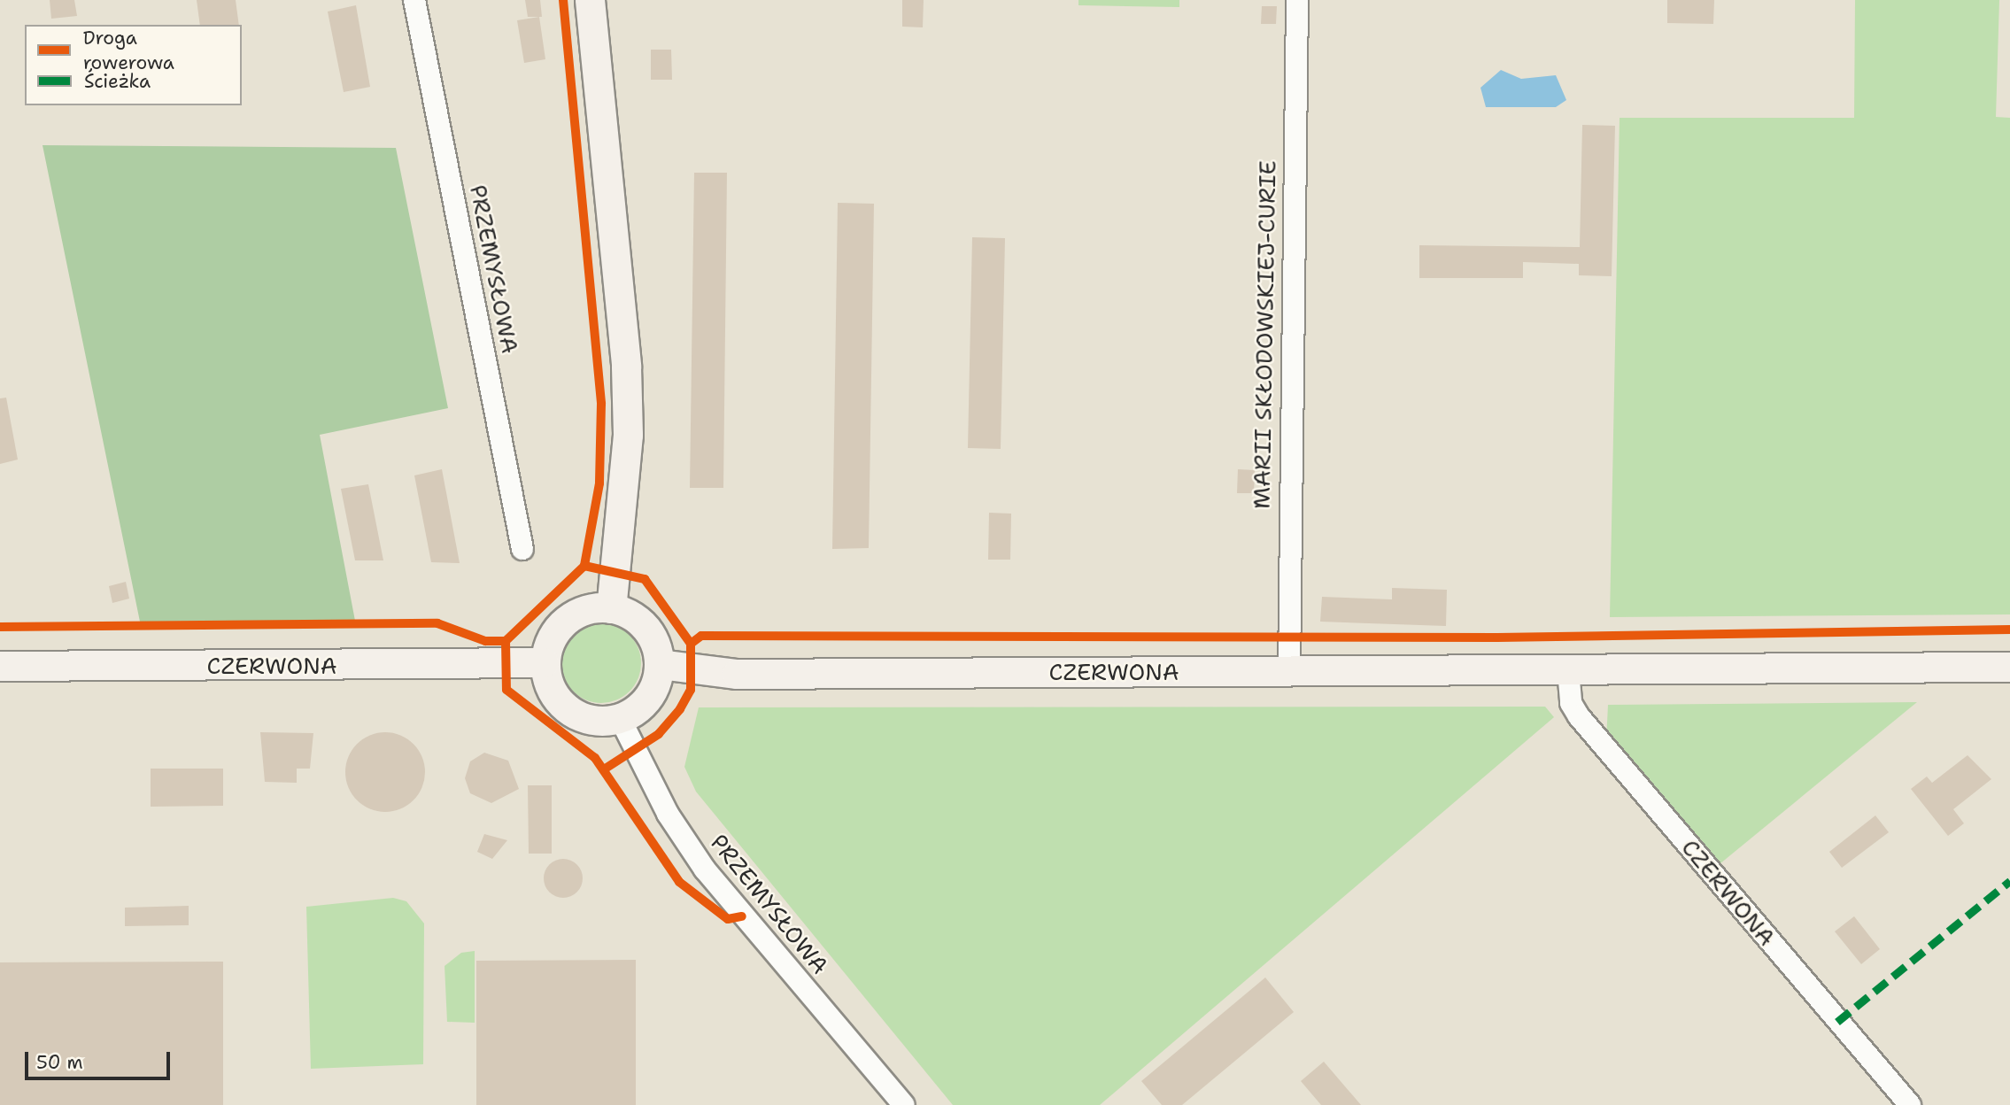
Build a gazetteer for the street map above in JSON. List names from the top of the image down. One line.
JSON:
{"streets":{"main road":["CZERWONA"],"street":["PRZEMYSŁOWA","MARII SKŁODOWSKIEJ-CURIE"]},"crossings":[["PRZEMYSŁOWA","CZERWONA"],["MARII SKŁODOWSKIEJ-CURIE","CZERWONA"]],"legend":["Droga rowerowa","Ścieżka"],"scale_bar":"50 m"}
